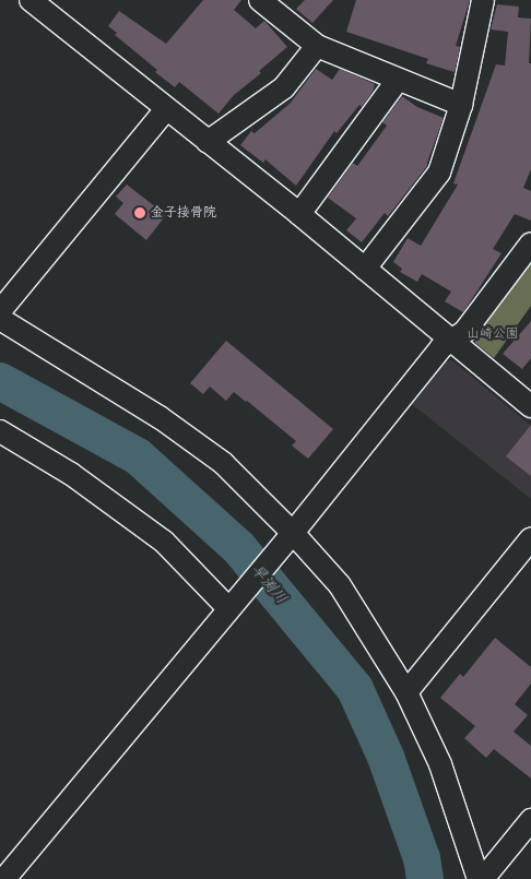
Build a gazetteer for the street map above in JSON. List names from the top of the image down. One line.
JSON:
{"water":["早渕川"],"parks":["山崎公園"],"places":["金子接骨院"]}
